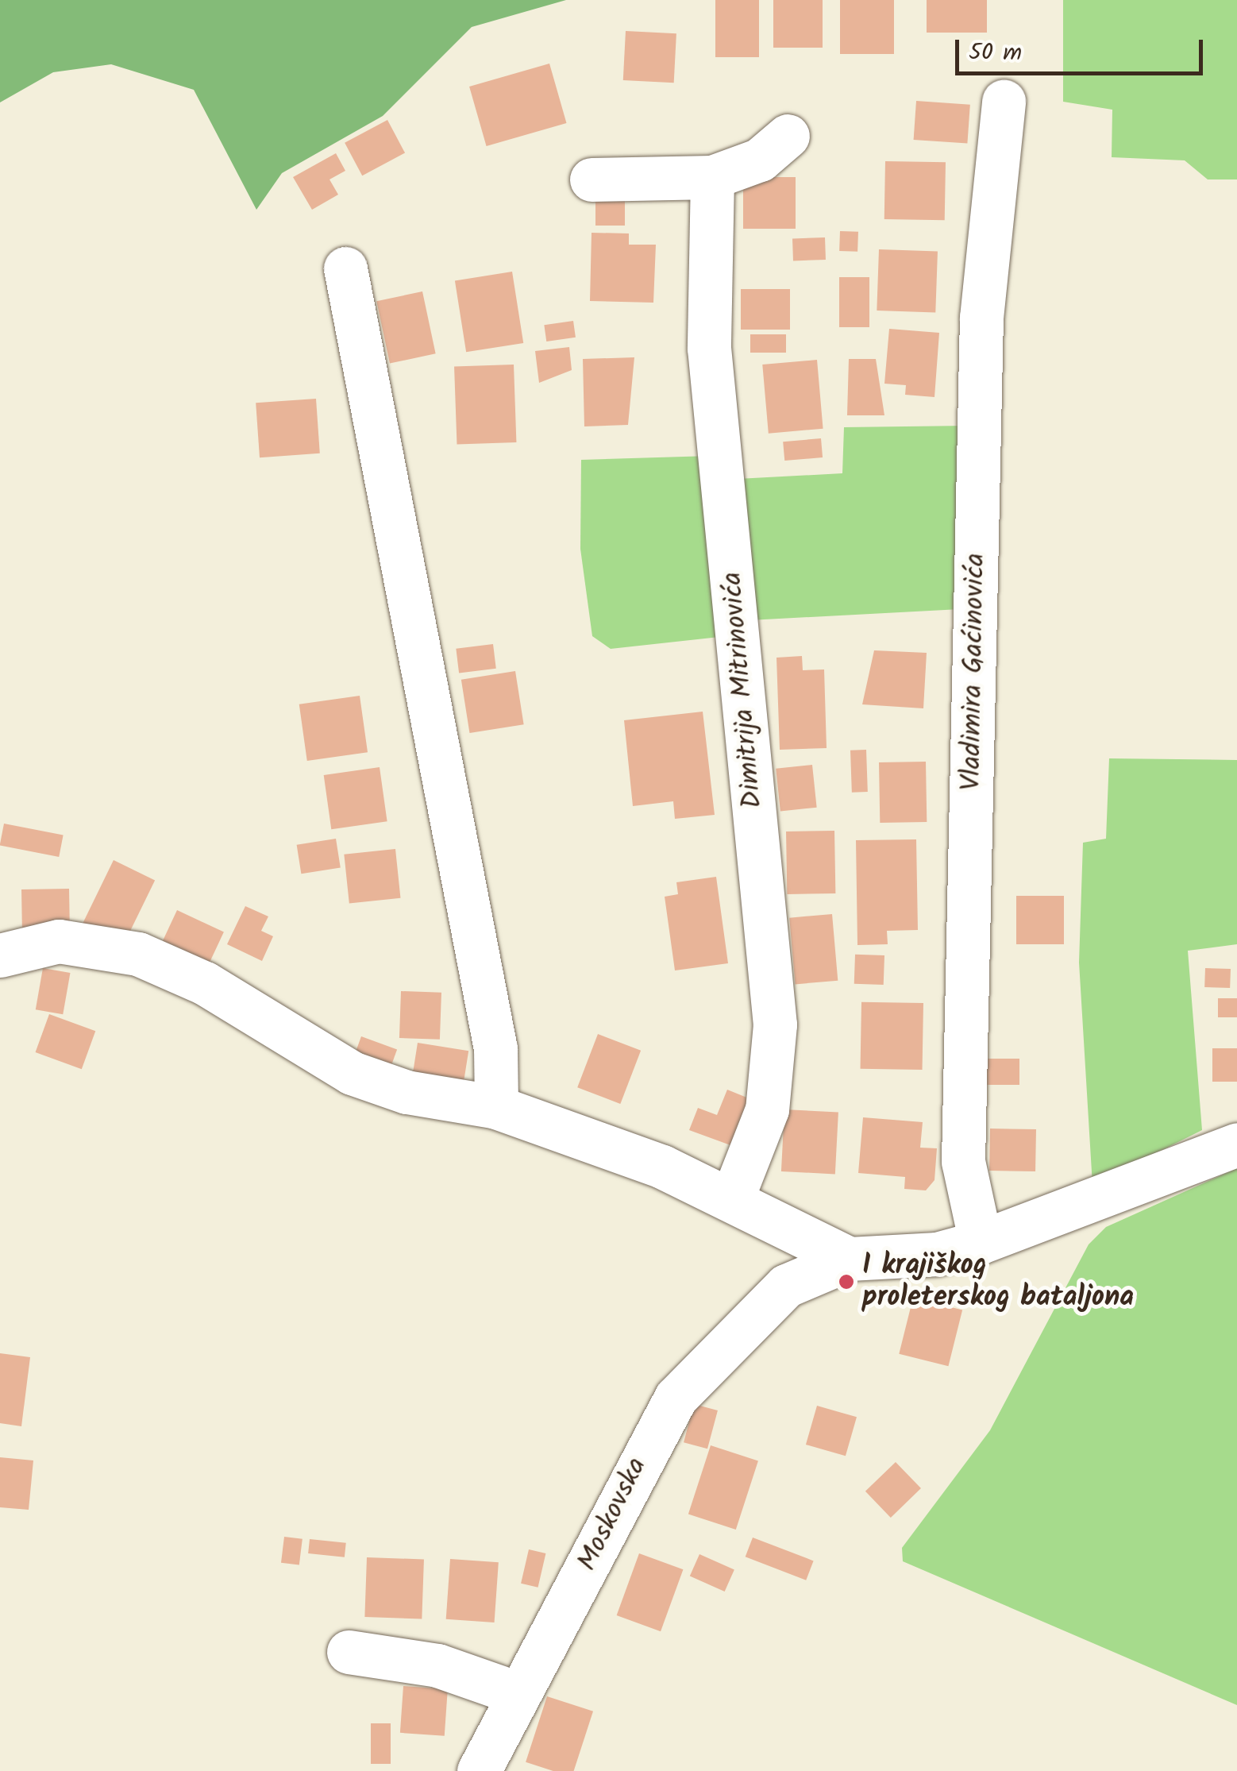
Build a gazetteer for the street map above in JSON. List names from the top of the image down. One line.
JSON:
{"streets":{"street":["Vladimira Gaćinovića","Dimitrija Mitrinovića","Moskovska"]},"places":["I krajiškog proleterskog bataljona"],"scale_bar":"50 m"}
